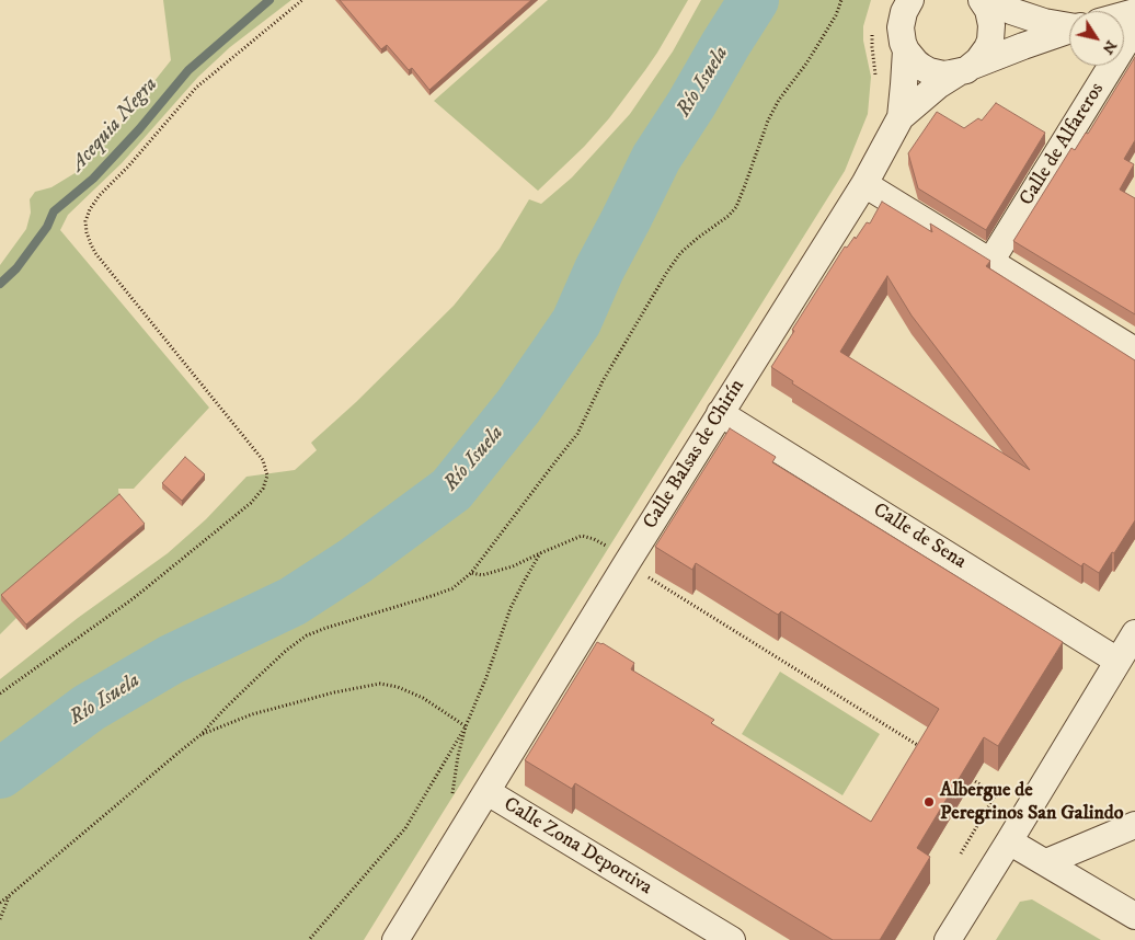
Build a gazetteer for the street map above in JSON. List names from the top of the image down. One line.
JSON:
{"streets":{"street":["Calle de Alfareros","Calle Balsas de Chirín","Calle de Sena","Calle Zona Deportiva"]},"crossings":[["Calle Balsas de Chirín","Calle de Sena"],["Calle Balsas de Chirín","Calle Zona Deportiva"]],"water":["Río Isuela","Acequia Negra"],"places":["Albergue de Peregrinos San Galindo"],"north":"bottom right"}
